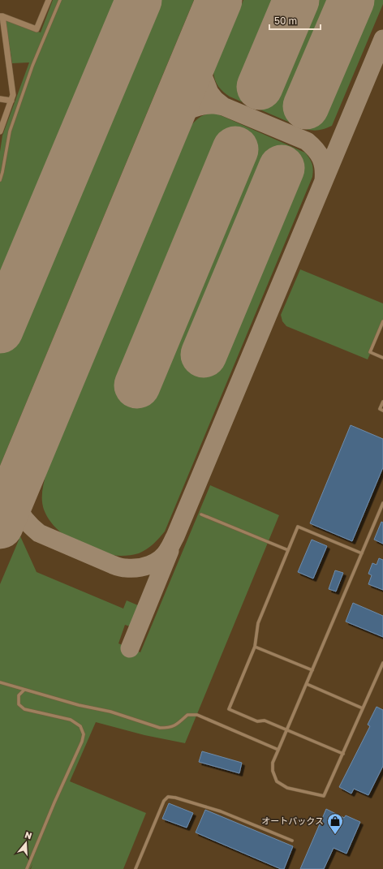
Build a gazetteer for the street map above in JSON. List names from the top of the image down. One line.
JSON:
{"places":{"shop":["オートバックス"]},"scale_bar":"50 m","north":"top"}
